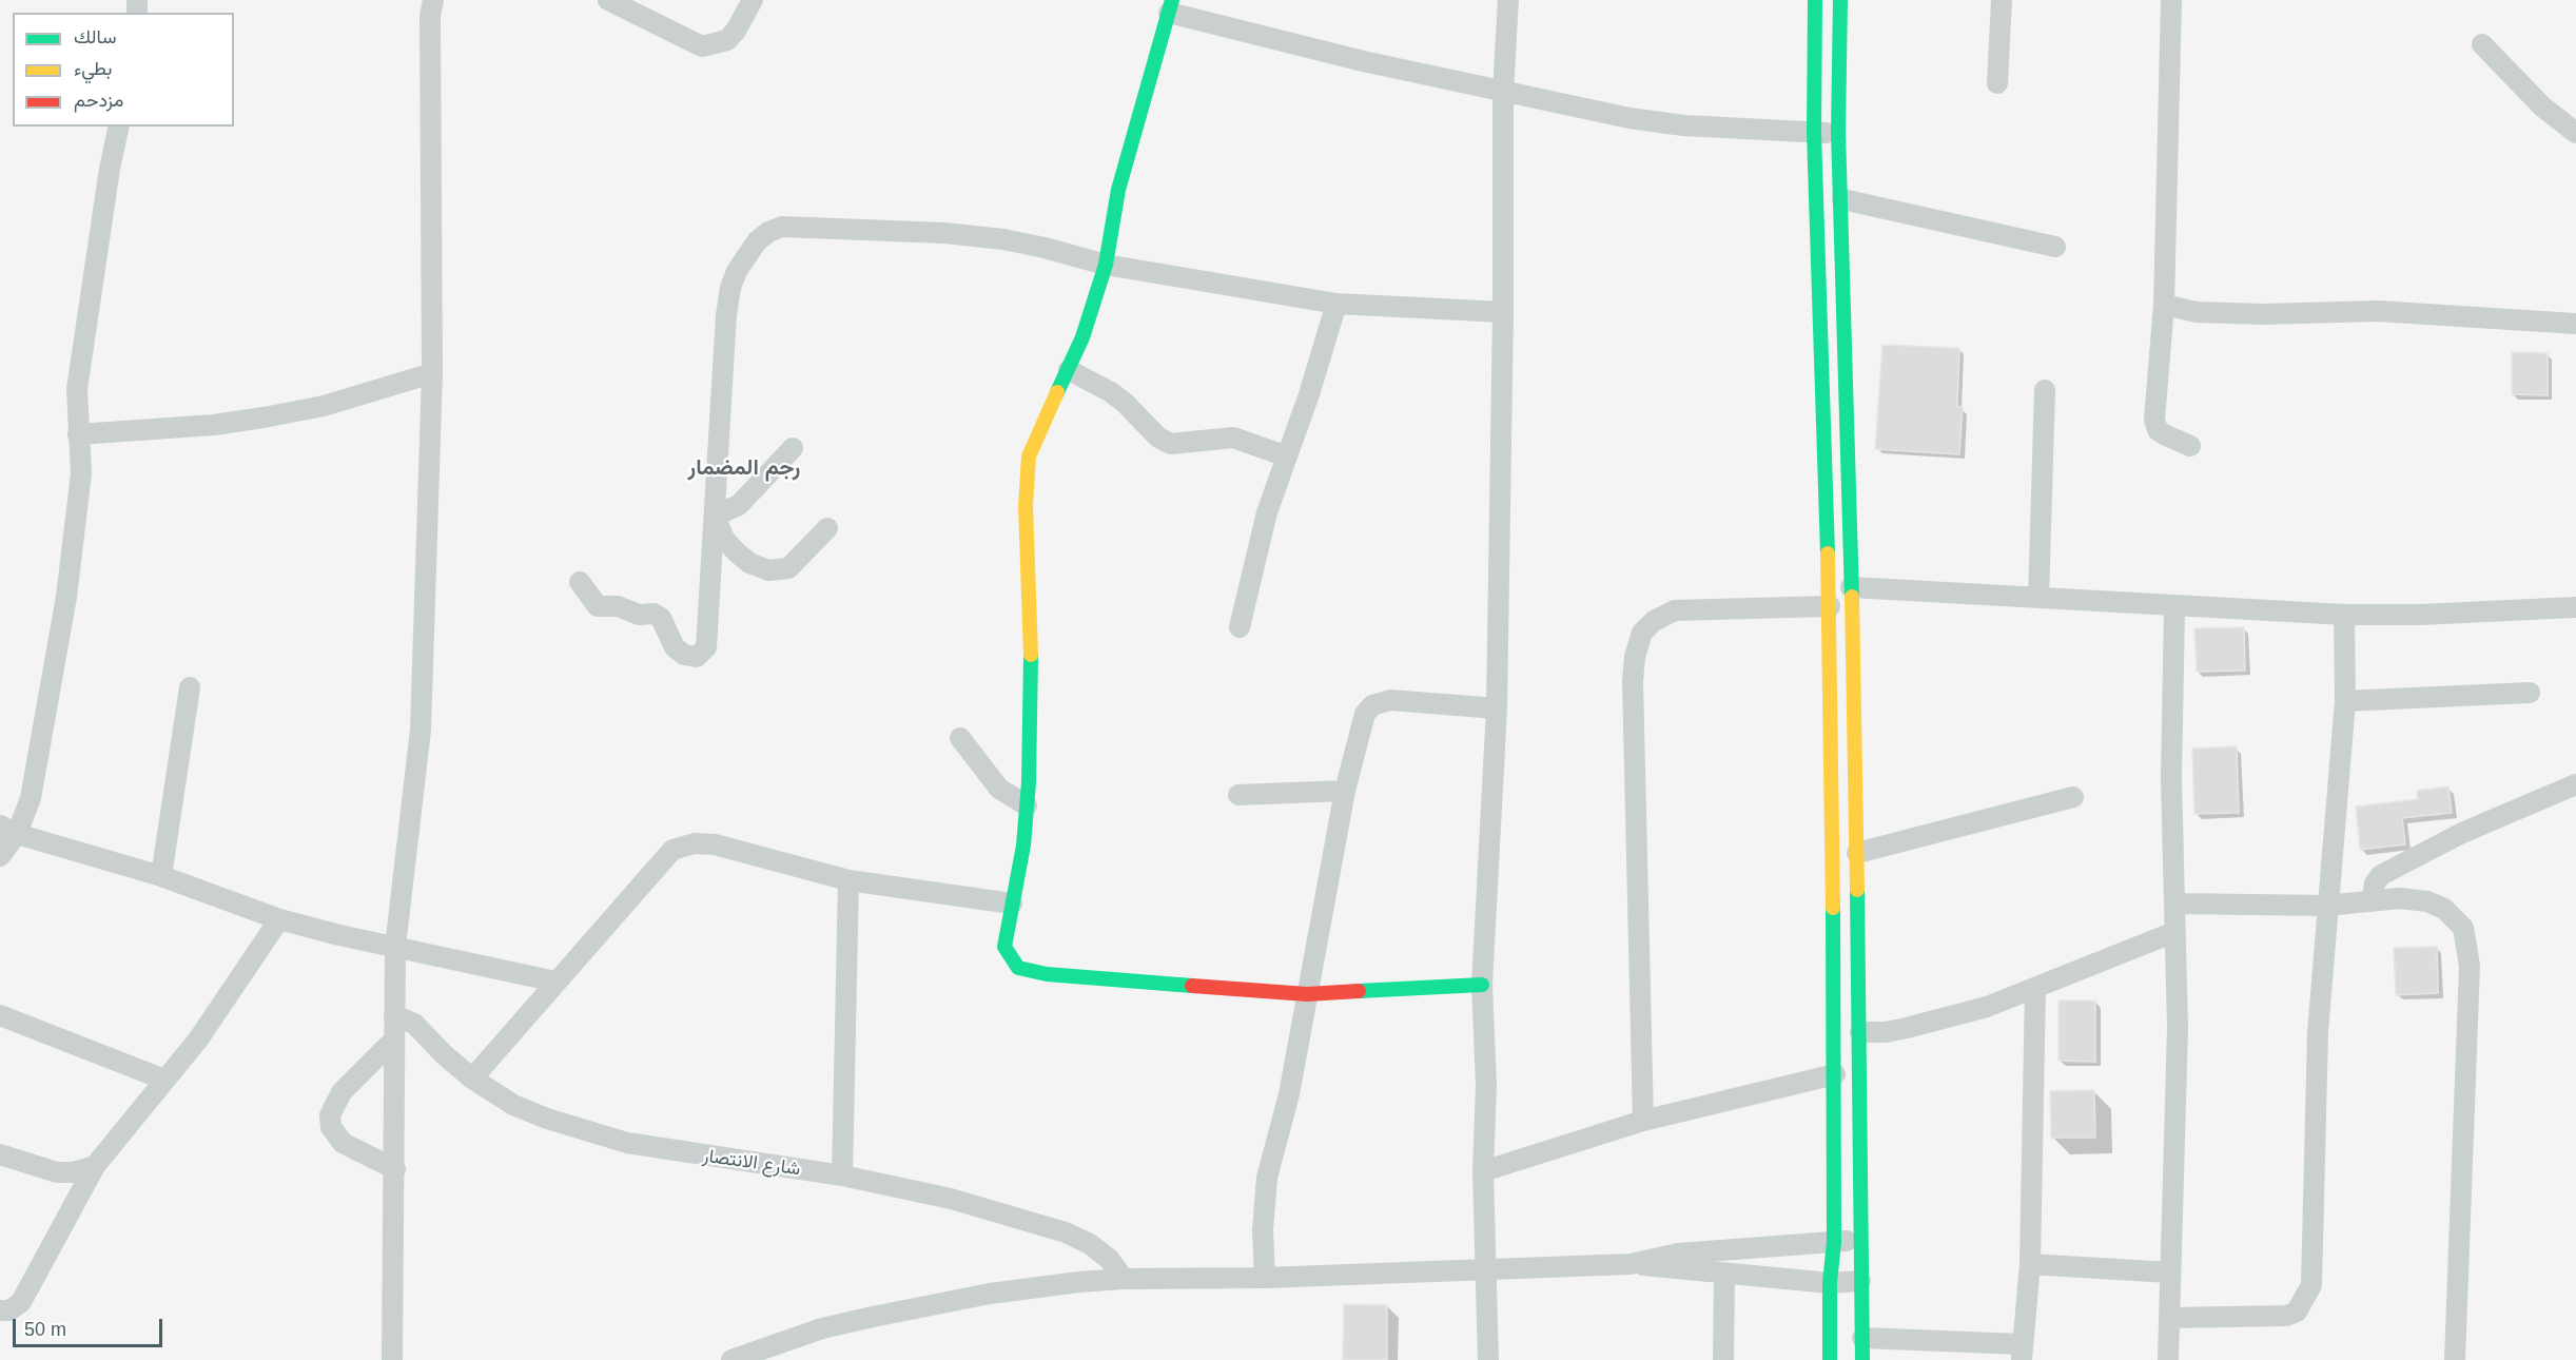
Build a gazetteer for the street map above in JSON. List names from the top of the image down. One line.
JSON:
{"streets":{"street":["شارع الانتصار"]},"districts":["رجم المضمار"],"legend":["سالك","بطيء","مزدحم"],"scale_bar":"50 m"}
